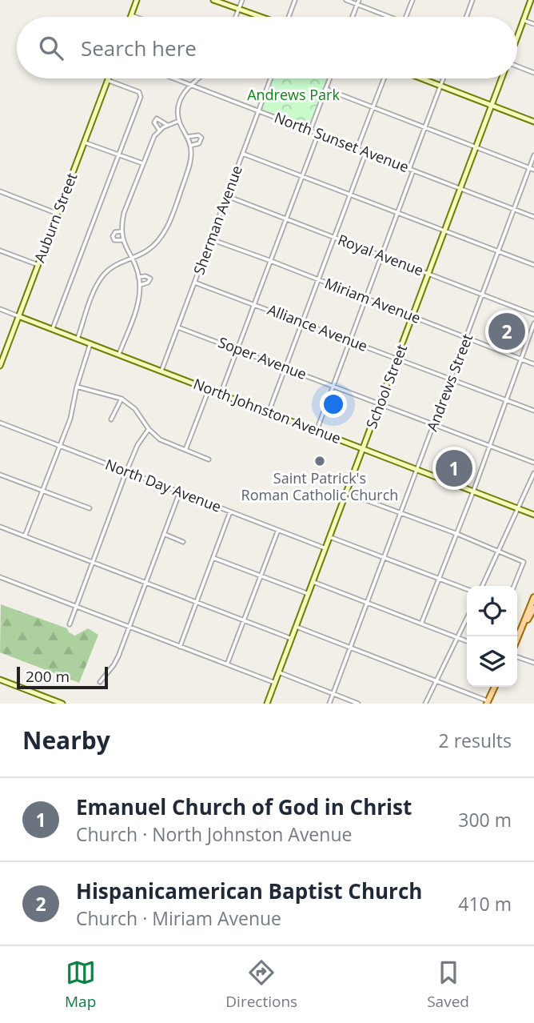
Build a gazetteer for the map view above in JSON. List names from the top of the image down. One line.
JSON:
{"streets":{"main road":["Auburn Street","School Street","North Johnston Avenue"],"street":["North Sunset Avenue","Sherman Avenue","Royal Avenue","Miriam Avenue","Alliance Avenue","Soper Avenue","Andrews Street","North Day Avenue"]},"crossings":[["North Sunset Avenue","Sherman Avenue"],["North Sunset Avenue","Andrews Street"],["North Sunset Avenue","School Street"],["Auburn Street","North Johnston Avenue"],["Sherman Avenue","Royal Avenue"],["Sherman Avenue","Miriam Avenue"],["Sherman Avenue","Alliance Avenue"],["Sherman Avenue","Soper Avenue"],["Sherman Avenue","North Johnston Avenue"],["Royal Avenue","Andrews Street"],["Royal Avenue","School Street"],["Miriam Avenue","Andrews Street"],["Miriam Avenue","School Street"],["Alliance Avenue","Andrews Street"],["Alliance Avenue","School Street"],["Soper Avenue","Andrews Street"],["Soper Avenue","School Street"],["Andrews Street","North Johnston Avenue"],["School Street","North Johnston Avenue"],["School Street","North Day Avenue"]],"parks":["Andrews Park"],"places":["Saint Patrick's Roman Catholic Church"],"scale_bar":"200 m","page":{"search":"Search here","pins":["2","1"],"scale":"200 m","heading":["Nearby","2 results"],"list":[{"mark":"1","name":"Emanuel Church of God in Christ","note":"Church · North Johnston Avenue","value":"300 m"},{"mark":"2","name":"Hispanicamerican Baptist Church","note":"Church · Miriam Avenue","value":"410 m"}],"nav":["Map","Directions","Saved"]}}
